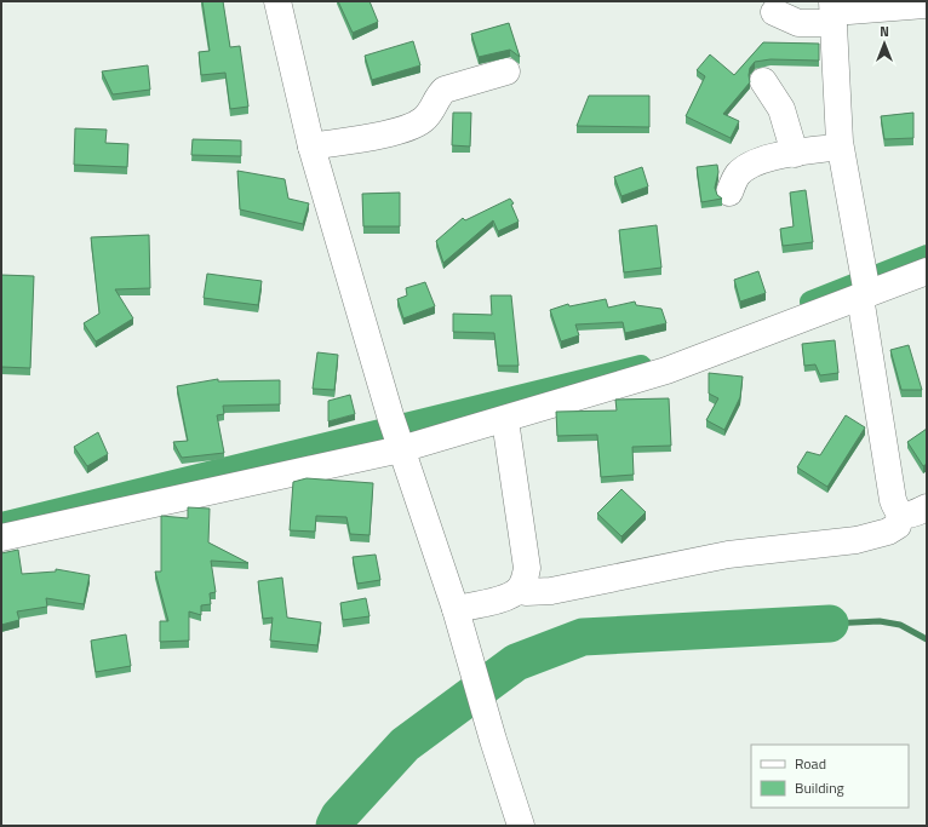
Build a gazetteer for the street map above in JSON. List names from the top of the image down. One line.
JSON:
{"legend":["Road","Building"],"north":"top"}
